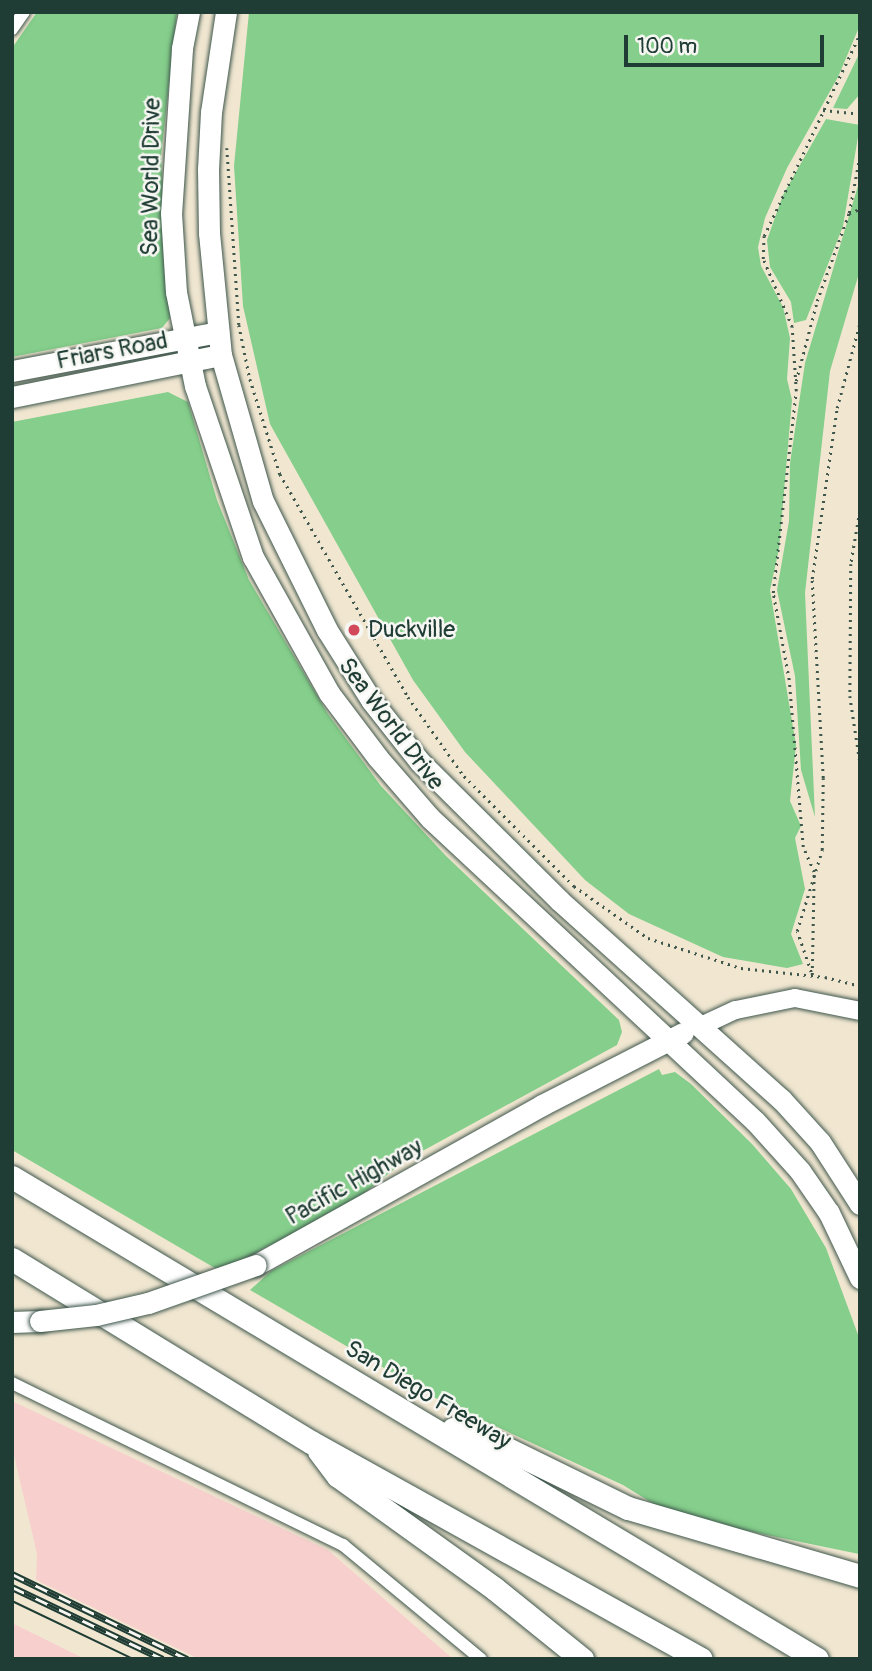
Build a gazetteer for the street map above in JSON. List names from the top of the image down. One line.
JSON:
{"streets":{"highway":["San Diego Freeway"],"main road":["Sea World Drive","Friars Road","Pacific Highway"]},"crossings":[["Sea World Drive","Friars Road"],["Sea World Drive","Pacific Highway"]],"places":["Duckville"],"scale_bar":"100 m"}
